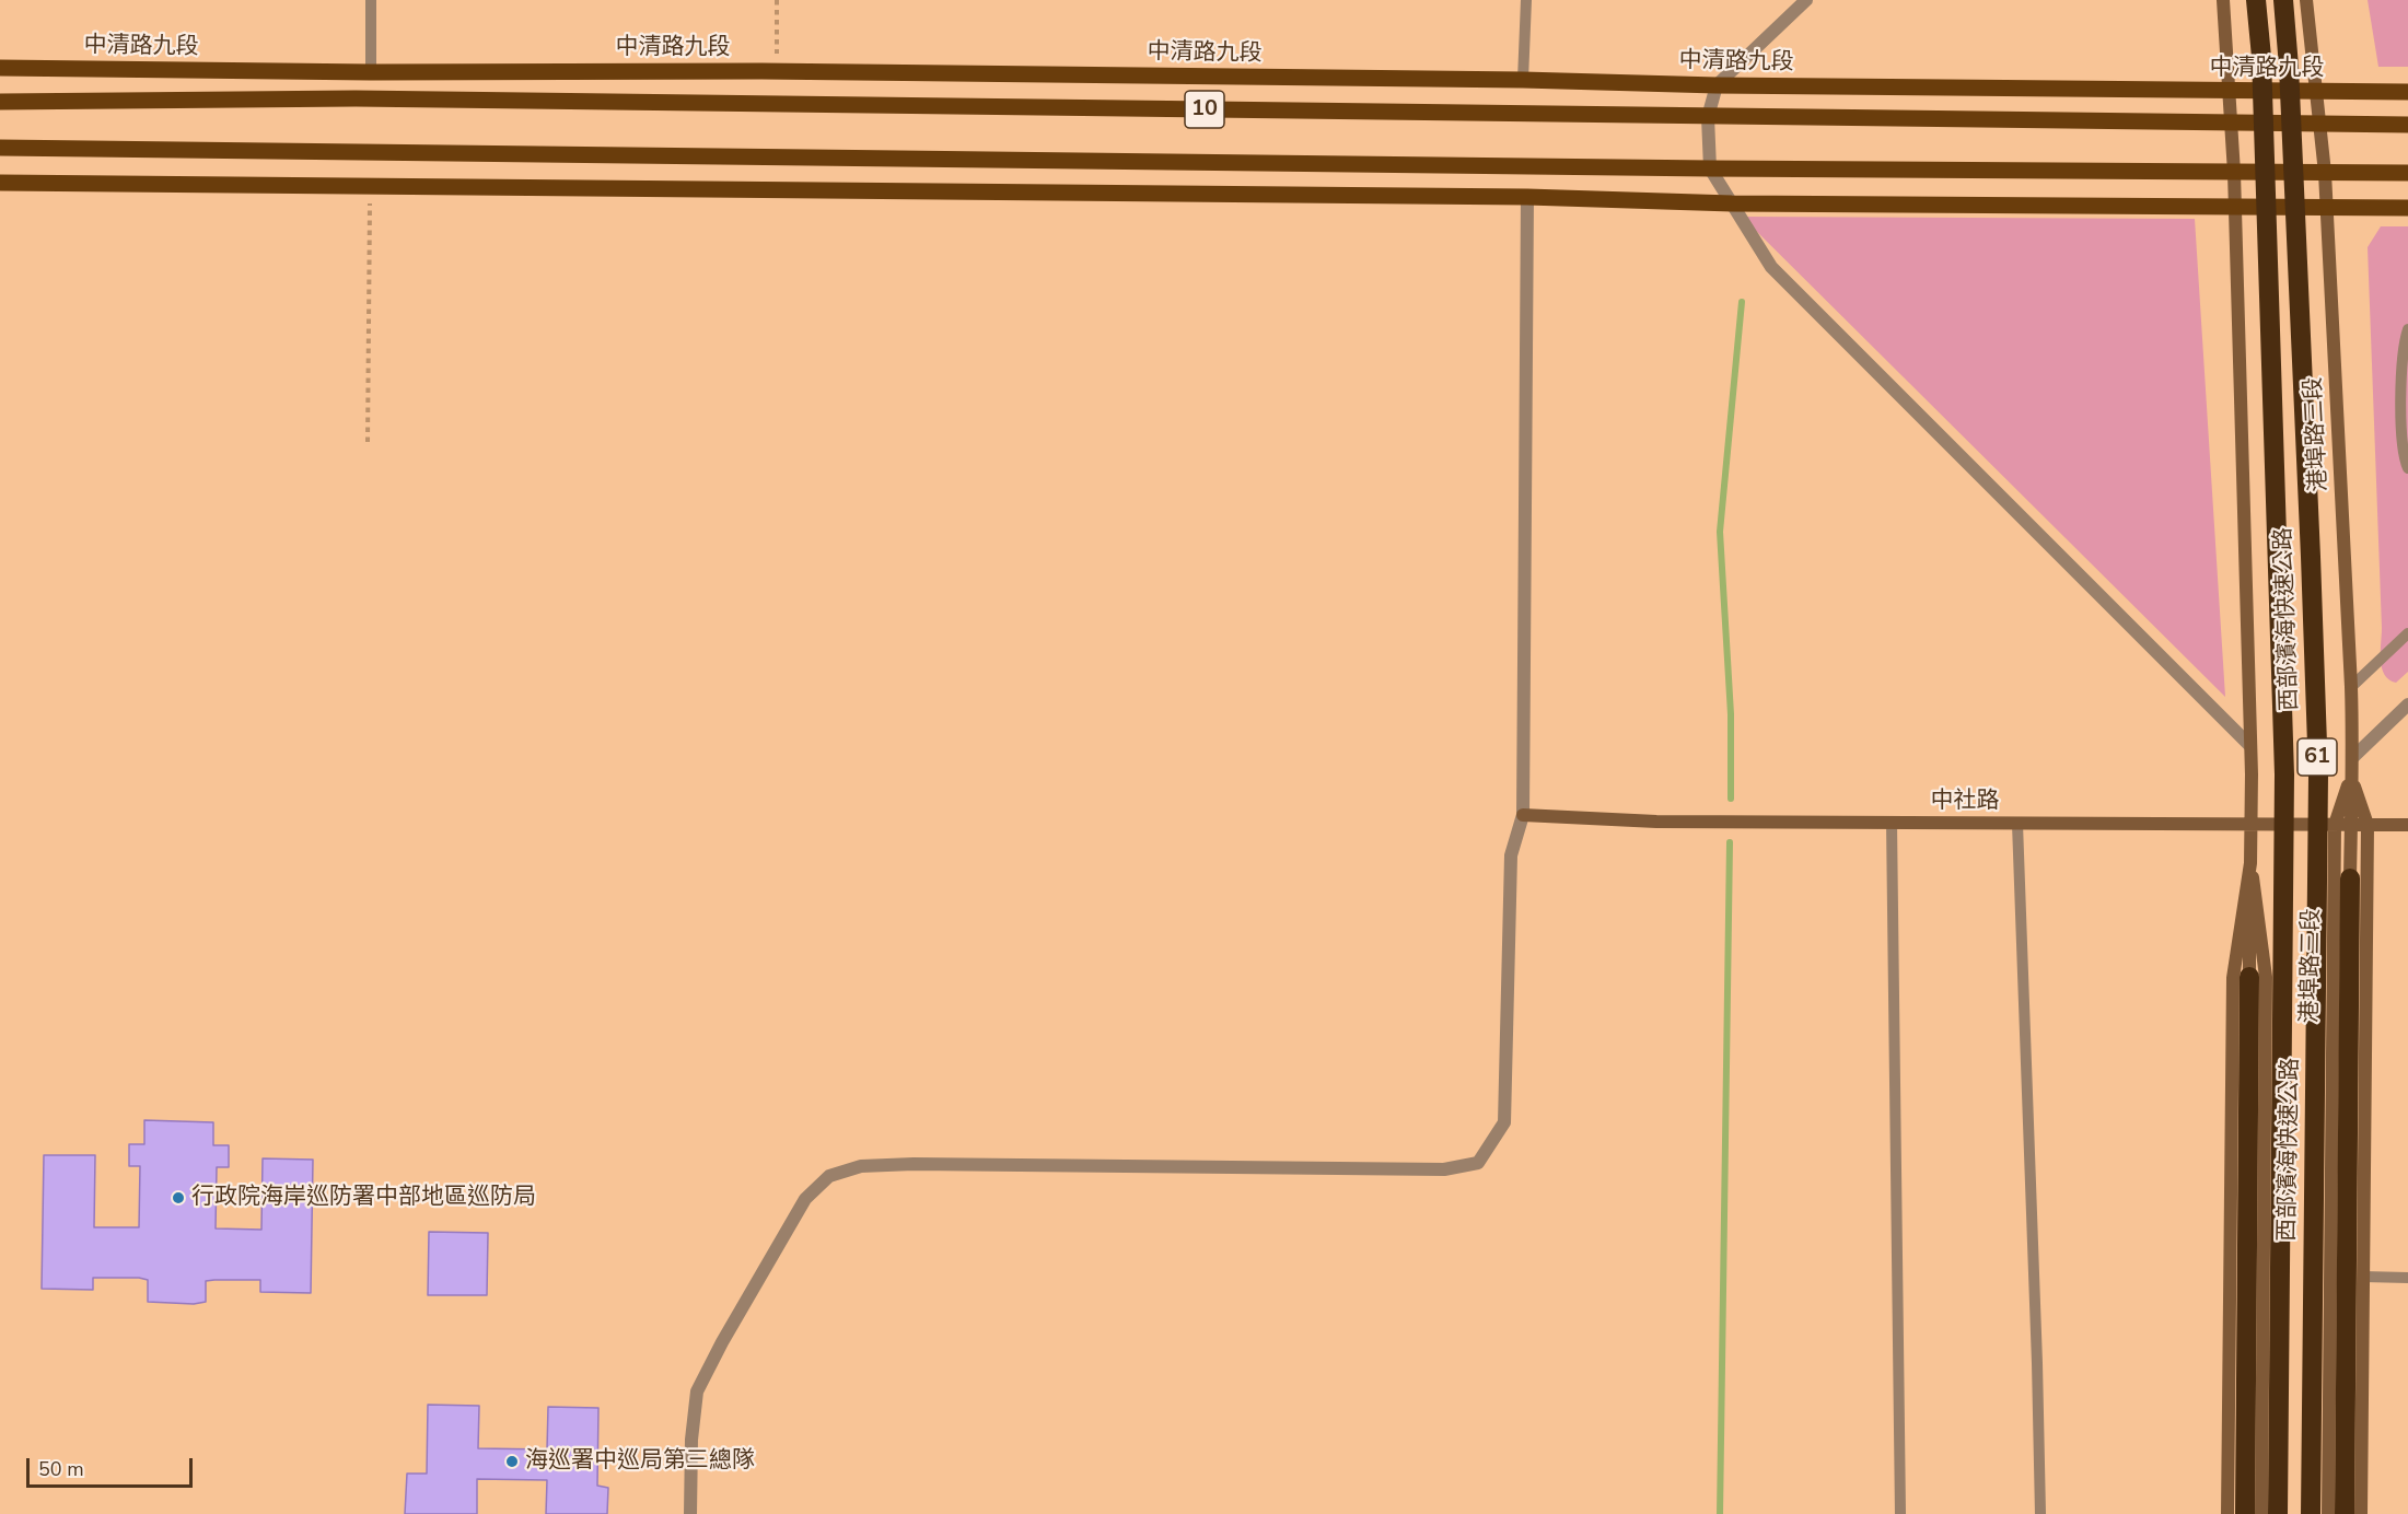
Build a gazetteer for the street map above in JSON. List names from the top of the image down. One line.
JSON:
{"streets":{"highway":["西部濱海快速公路","61"],"main road":["中清路九段","10"],"street":["港埠路三段","中社路"]},"crossings":[["中清路九段","港埠路三段"],["10","港埠路三段"],["港埠路三段","中社路"]],"places":["行政院海岸巡防署中部地區巡防局","海巡署中巡局第三總隊"],"scale_bar":"50 m"}
